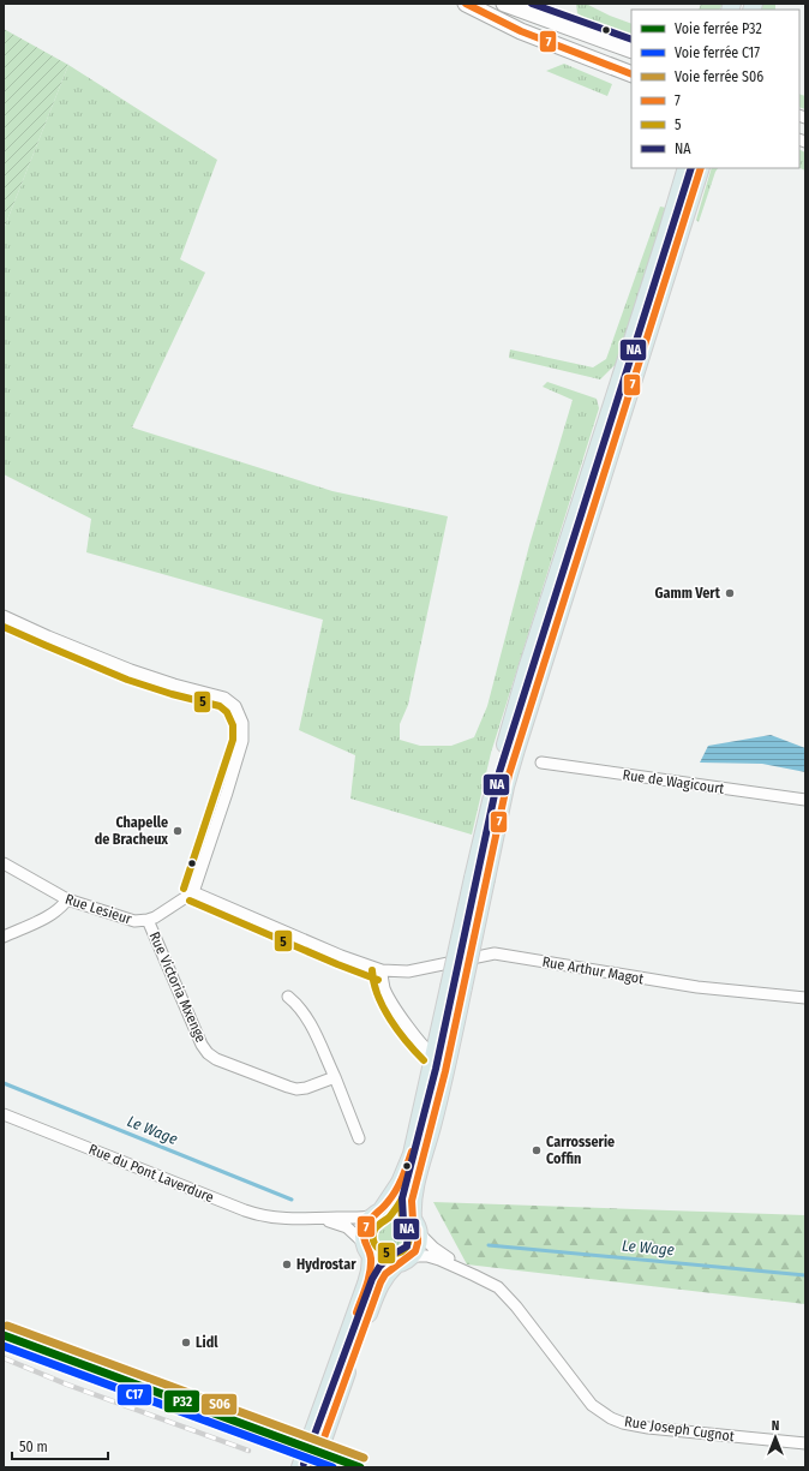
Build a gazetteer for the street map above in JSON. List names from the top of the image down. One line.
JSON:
{"streets":{"street":["Rue de Wagicourt","Rue Lesieur","Rue Arthur Magot","Rue Victoria Mxenge","Rue du Pont Laverdure","Rue Joseph Cugnot"]},"crossings":[["Rue Lesieur","Rue Arthur Magot"],["Rue Lesieur","Rue Victoria Mxenge"],["Rue du Pont Laverdure","Rue Joseph Cugnot"]],"water":["Le Wage"],"places":["Gamm Vert","Chapelle de Bracheux","Carrosserie Coffin","Hydrostar","Lidl"],"lines":["transit line 7","transit line NA","transit line 5","rail line S06","rail line P32","rail line C17"],"legend":["Voie ferrée P32","Voie ferrée C17","Voie ferrée S06","7","5","NA"],"scale_bar":"50 m","north":"top"}
